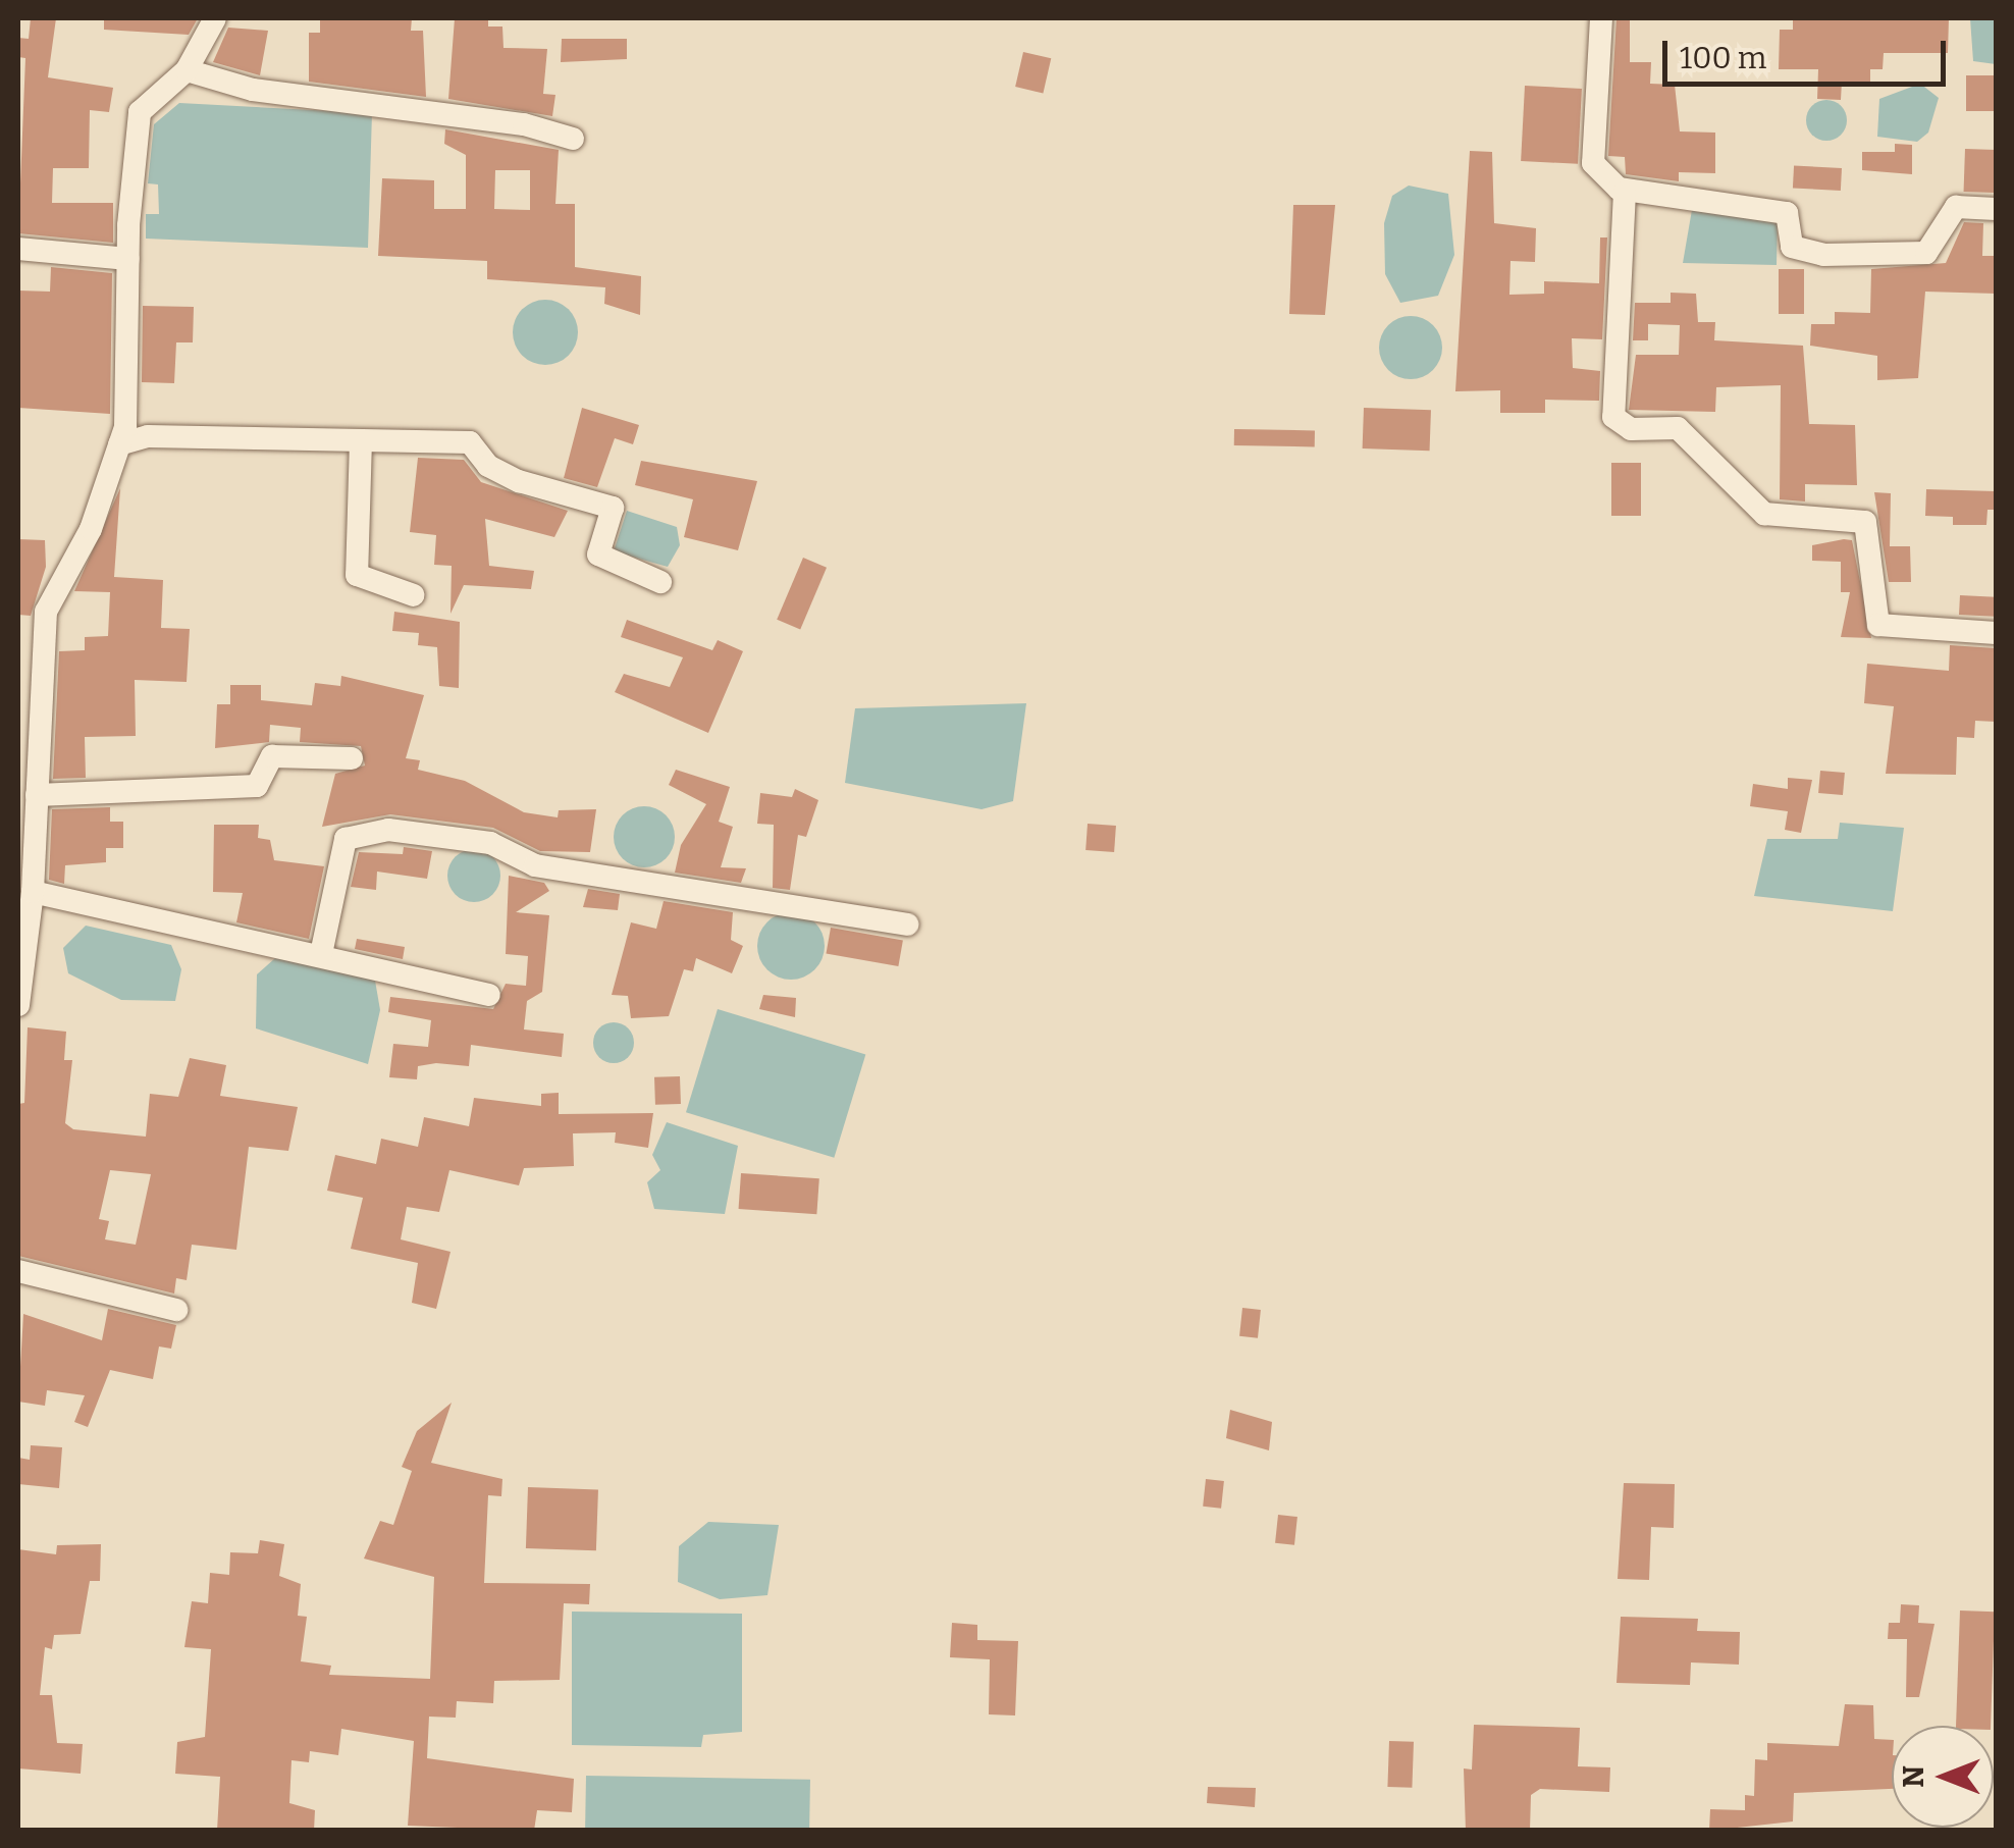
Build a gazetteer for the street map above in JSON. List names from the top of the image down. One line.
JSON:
{"scale_bar":"100 m","north":"left"}
